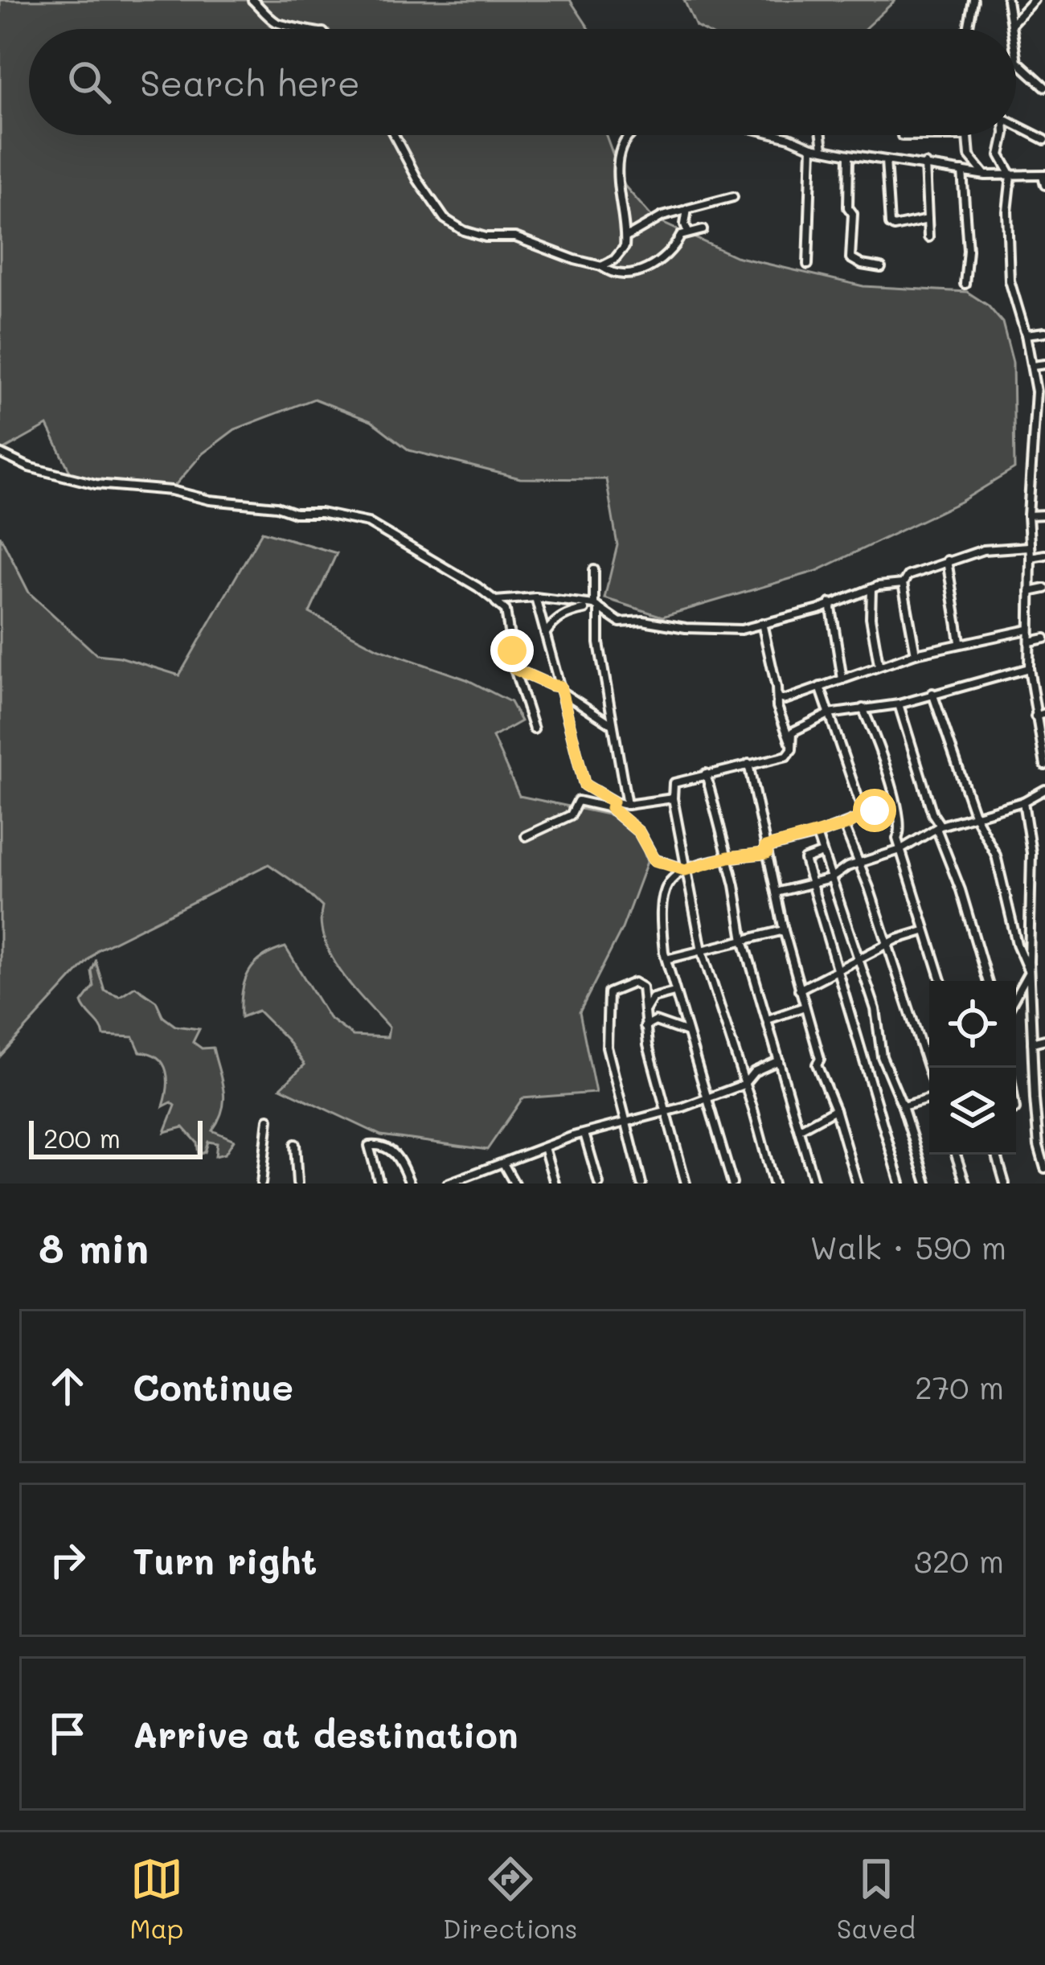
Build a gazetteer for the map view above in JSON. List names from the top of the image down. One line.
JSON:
{"scale_bar":"200 m","page":{"search":"Search here","scale":"200 m","heading":["8 min","Walk · 590 m"],"list":[["Continue","270 m"],["Turn right","320 m"],"Arrive at destination"],"nav":["Map","Directions","Saved"]}}
